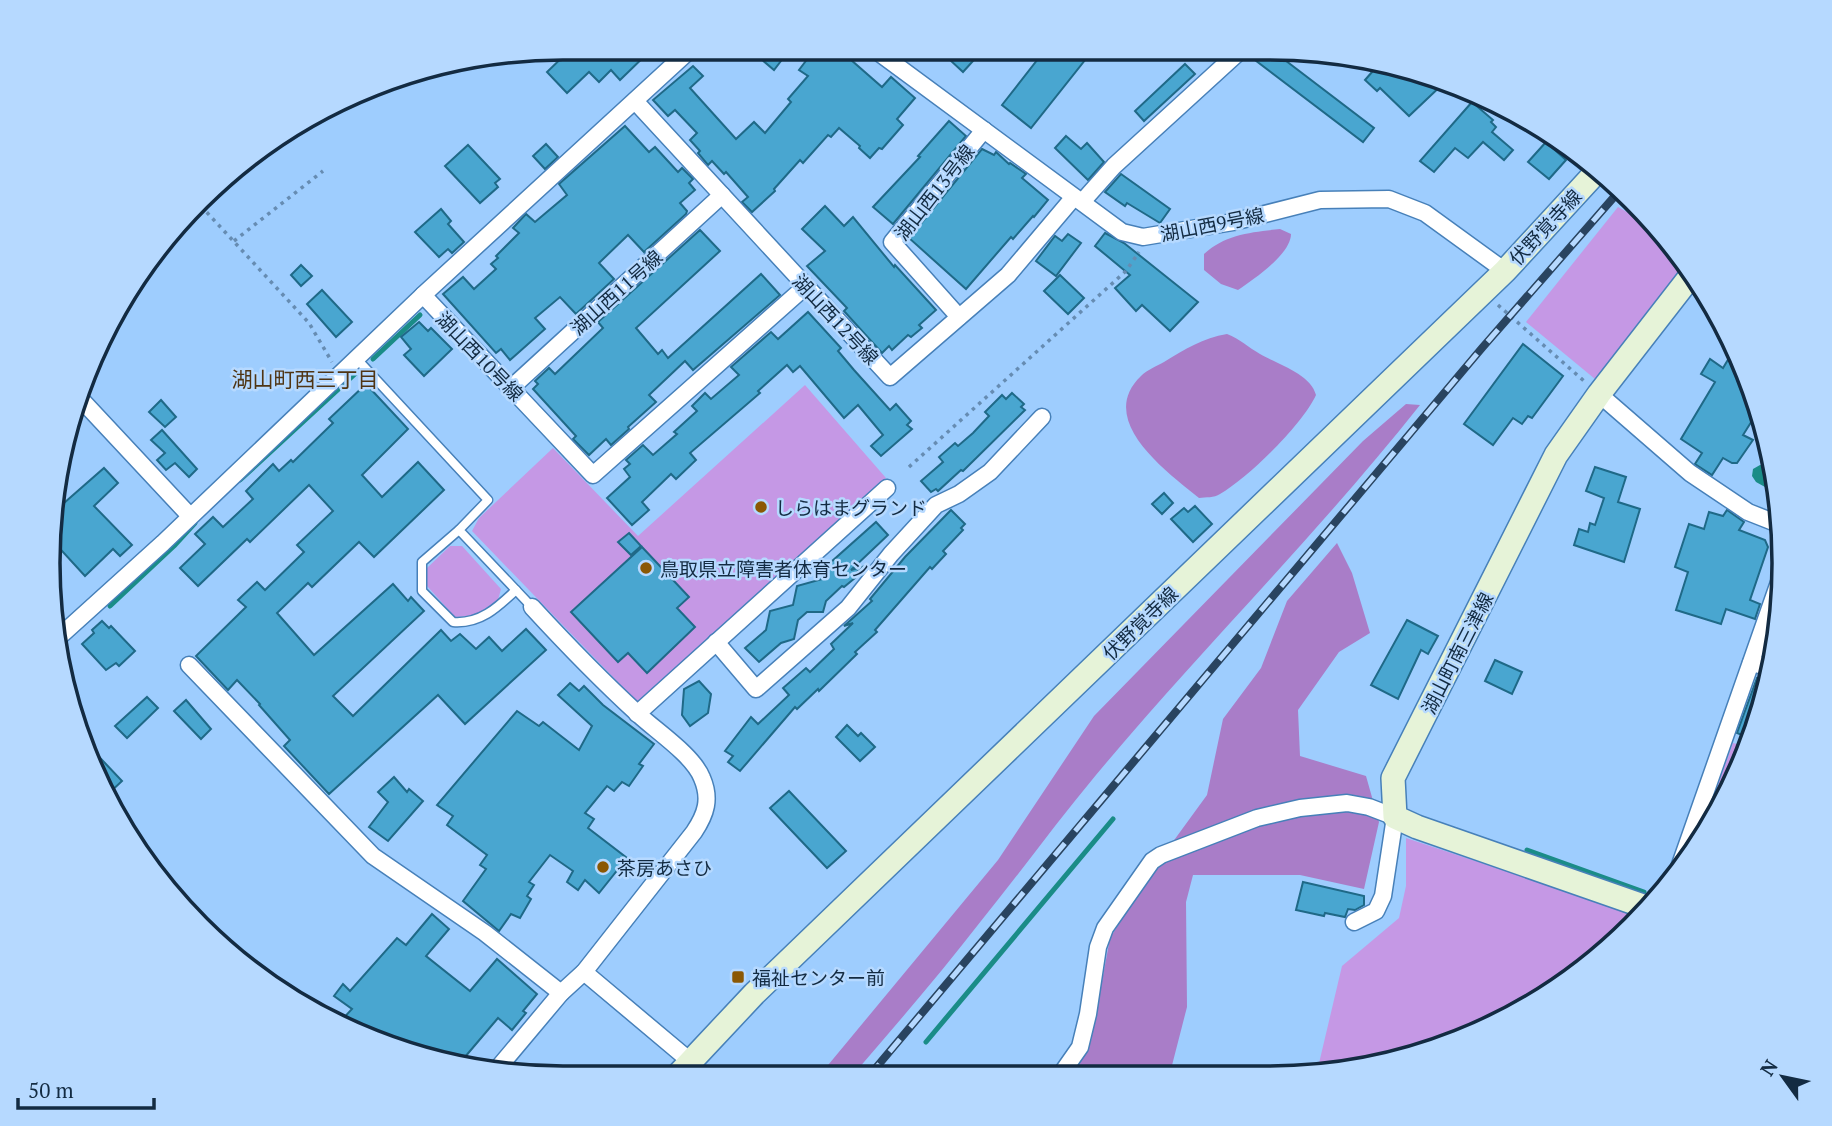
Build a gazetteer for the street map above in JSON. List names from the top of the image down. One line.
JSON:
{"streets":{"main road":["伏野覚寺線","湖山町南三津線"],"street":["湖山西13号線","湖山西9号線","湖山西11号線","湖山西12号線","湖山西10号線"]},"crossings":[["湖山西13号線","湖山西9号線"],["湖山西13号線","湖山西12号線"],["湖山西9号線","伏野覚寺線"],["湖山西9号線","湖山西12号線"],["湖山西11号線","湖山西12号線"],["湖山西11号線","湖山西10号線"],["湖山西12号線","湖山西10号線"]],"districts":["湖山町西三丁目"],"places":{"other":["しらはまグランド","鳥取県立障害者体育センター","茶房あさひ"],"transit":["福祉センター前"]},"scale_bar":"50 m","north":"top left"}
